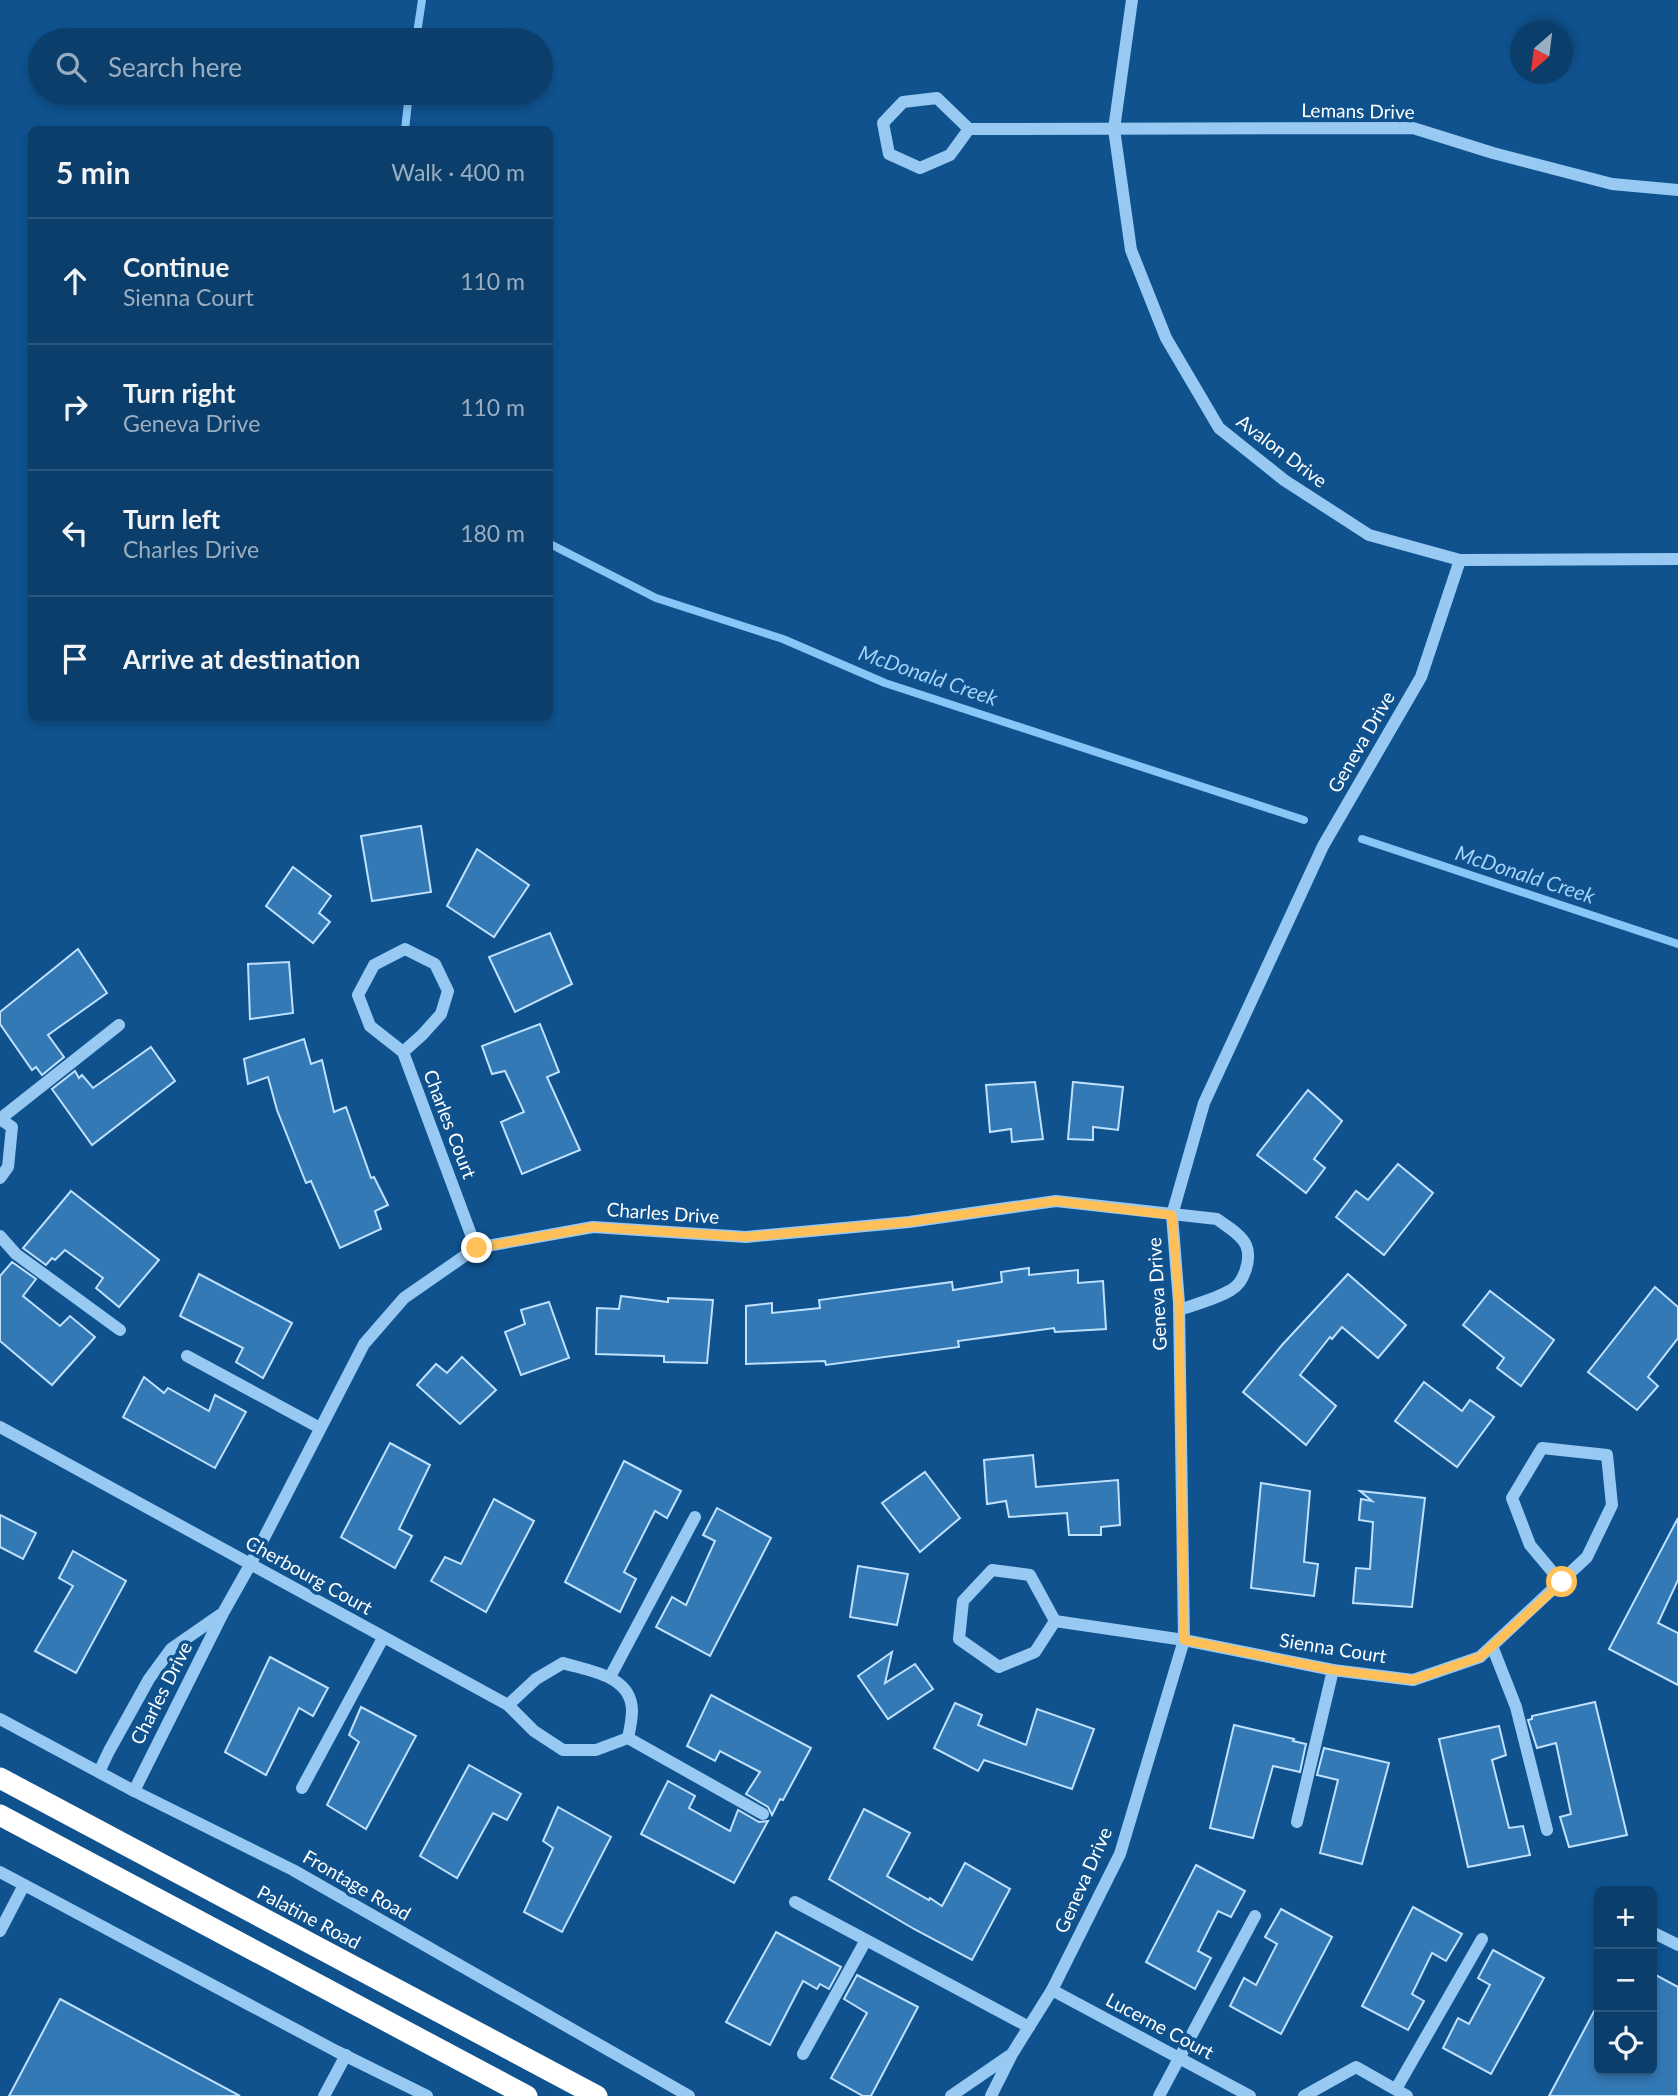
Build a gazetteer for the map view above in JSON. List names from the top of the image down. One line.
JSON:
{"streets":{"highway":["Palatine Road"],"street":["Lemans Drive","Avalon Drive","Geneva Drive","Charles Court","Charles Drive","Cherbourg Court","Sienna Court","Frontage Road","Lucerne Court"]},"crossings":[["Lemans Drive","Avalon Drive"],["Avalon Drive","Geneva Drive"],["Geneva Drive","Charles Drive"],["Geneva Drive","Sienna Court"],["Geneva Drive","Lucerne Court"],["Charles Court","Charles Drive"],["Charles Drive","Cherbourg Court"],["Charles Drive","Frontage Road"]],"water":["McDonald Creek"],"north":"bottom left","page":{"search":"Search here","heading":["5 min","Walk · 400 m"],"list":[["Continue","Sienna Court","110 m"],["Turn right","Geneva Drive","110 m"],["Turn left","Charles Drive","180 m"],"Arrive at destination"],"map_buttons":["+","−"]}}
